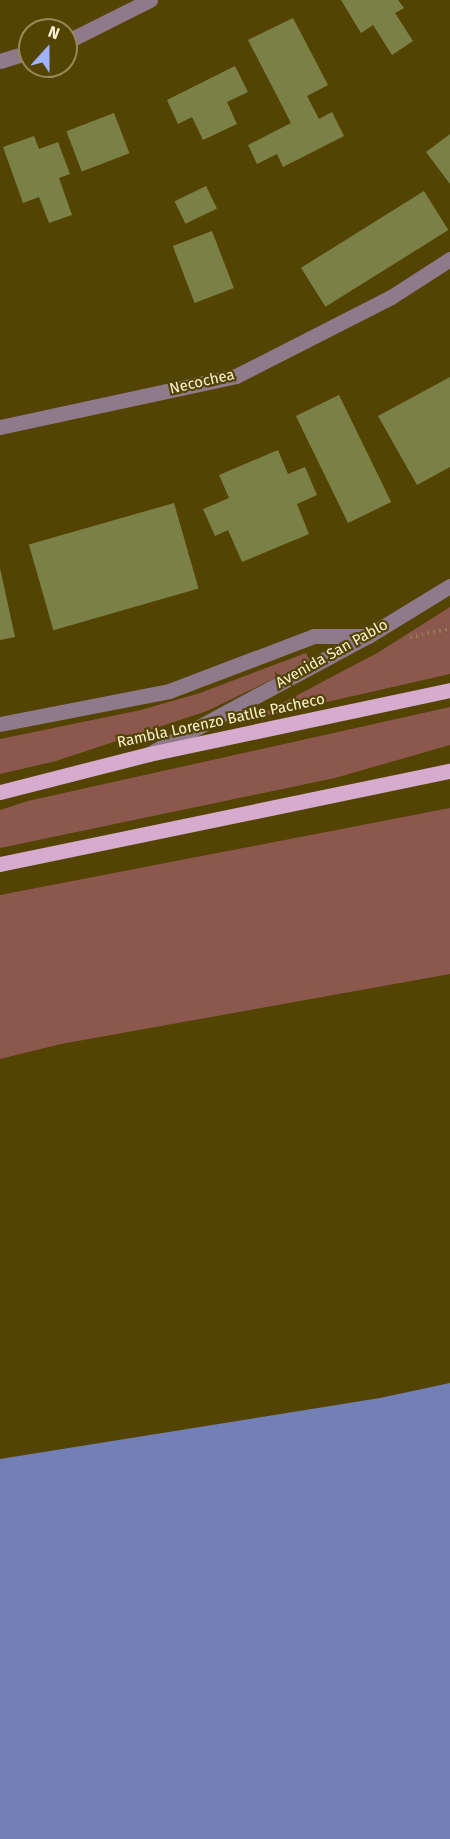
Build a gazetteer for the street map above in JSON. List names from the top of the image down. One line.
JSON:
{"streets":{"main road":["Rambla Lorenzo Batlle Pacheco"],"street":["Necochea","Avenida San Pablo"]},"crossings":[["Avenida San Pablo","Rambla Lorenzo Batlle Pacheco"]],"north":"top"}
